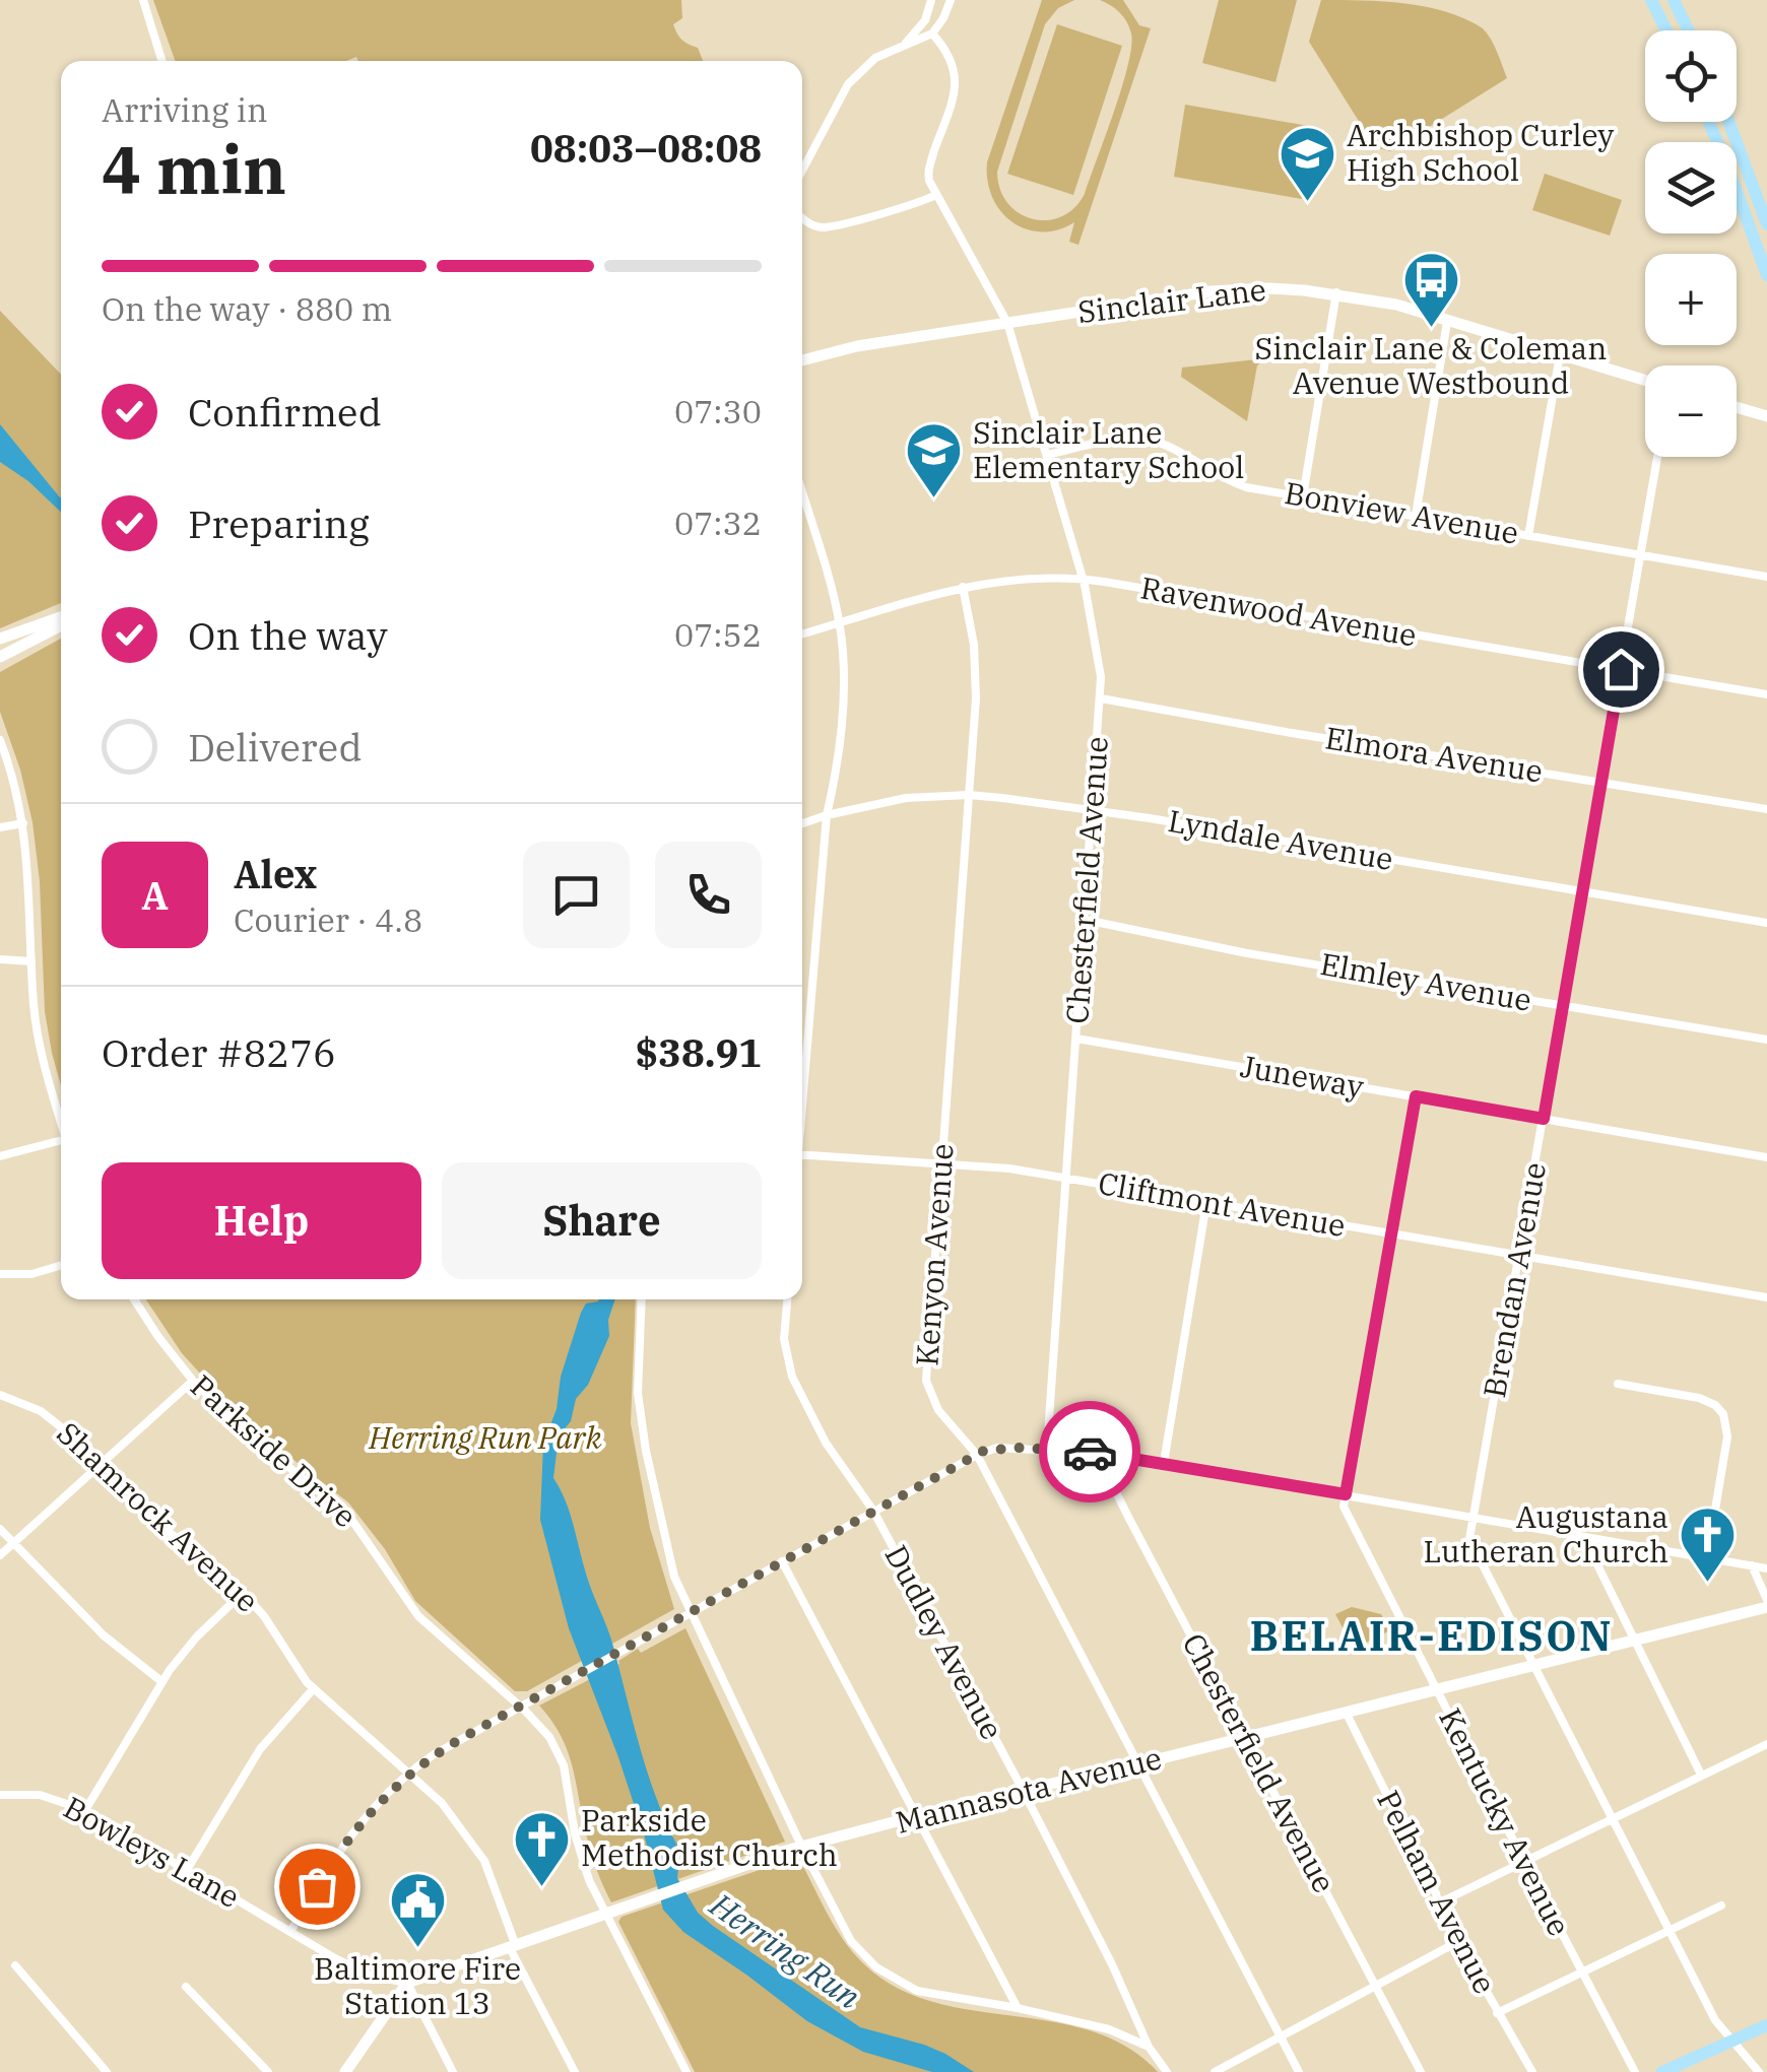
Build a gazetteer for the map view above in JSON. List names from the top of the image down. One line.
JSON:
{"streets":{"street":["Sinclair Lane","Bonview Avenue","Ravenwood Avenue","Elmora Avenue","Lyndale Avenue","Chesterfield Avenue","Elmley Avenue","Juneway","Cliftmont Avenue","Kenyon Avenue","Brendan Avenue","Parkside Drive","Shamrock Avenue","Dudley Avenue","Mannasota Avenue","Kentucky Avenue","Bowleys Lane","Pelham Avenue"]},"crossings":[["Sinclair Lane","Chesterfield Avenue"],["Bonview Avenue","Chesterfield Avenue"],["Bonview Avenue","Brendan Avenue"],["Ravenwood Avenue","Chesterfield Avenue"],["Ravenwood Avenue","Kenyon Avenue"],["Ravenwood Avenue","Brendan Avenue"],["Elmora Avenue","Chesterfield Avenue"],["Elmora Avenue","Brendan Avenue"],["Lyndale Avenue","Chesterfield Avenue"],["Lyndale Avenue","Kenyon Avenue"],["Lyndale Avenue","Brendan Avenue"],["Chesterfield Avenue","Elmley Avenue"],["Chesterfield Avenue","Juneway"],["Chesterfield Avenue","Cliftmont Avenue"],["Chesterfield Avenue","Mannasota Avenue"],["Elmley Avenue","Brendan Avenue"],["Juneway","Brendan Avenue"],["Juneway","Kentucky Avenue"],["Cliftmont Avenue","Kenyon Avenue"],["Cliftmont Avenue","Brendan Avenue"],["Cliftmont Avenue","Kentucky Avenue"],["Kenyon Avenue","Mannasota Avenue"],["Brendan Avenue","Mannasota Avenue"],["Parkside Drive","Mannasota Avenue"],["Shamrock Avenue","Mannasota Avenue"],["Dudley Avenue","Mannasota Avenue"],["Mannasota Avenue","Kentucky Avenue"],["Mannasota Avenue","Bowleys Lane"],["Mannasota Avenue","Pelham Avenue"]],"districts":["BELAIR-EDISON"],"water":["Herring Run"],"parks":["Herring Run Park"],"places":{"school or university":["Archbishop Curley High School","Sinclair Lane Elementary School"],"bus stop":["Sinclair Lane & Coleman Avenue Westbound"],"church":["Augustana Lutheran Church","Parkside Methodist Church"],"public building":["Baltimore Fire Station 13"]},"page":{"map_buttons":["+","−"],"heading":["4 min","Arriving in","08:03–08:08"],"panel":["Alex","Courier · 4.8","Order #8276","$38.91"],"bar":"On the way · 880 m","list":[["Confirmed","07:30"],["Preparing","07:32"],["On the way","07:52"],"Delivered"],"round":"A","buttons":["Help","Share"]}}
